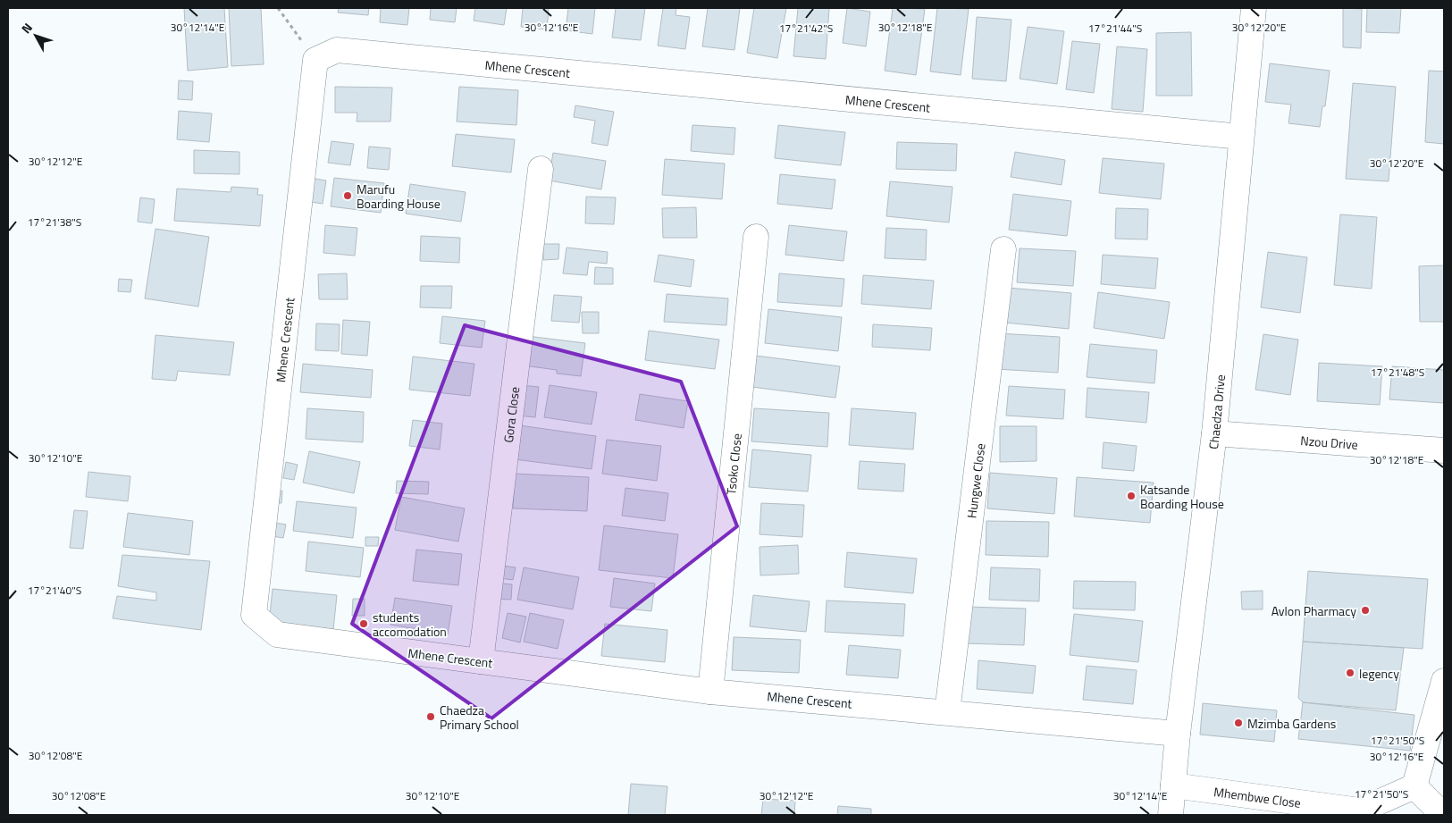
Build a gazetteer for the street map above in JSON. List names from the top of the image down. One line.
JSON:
{"streets":{"street":["Mhene Crescent","Chaedza Drive","Gora Close","Nzou Drive","Tsoko Close","Hungwe Close","Mhembwe Close"]},"crossings":[["Mhene Crescent","Chaedza Drive"],["Mhene Crescent","Gora Close"],["Mhene Crescent","Tsoko Close"],["Mhene Crescent","Hungwe Close"],["Chaedza Drive","Nzou Drive"],["Chaedza Drive","Mhembwe Close"]],"places":["Marufu Boarding House","Katsande Boarding House","Avlon Pharmacy","students accomodation","legency","Chaedza Primary School","Mzimba Gardens"],"north":"top left","coordinates":["30°12'14\"E","30°12'16\"E","30°12'18\"E","30°12'20\"E","17°21'42\"S","17°21'44\"S","30°12'12\"E","17°21'38\"S","17°21'48\"S","30°12'10\"E","17°21'40\"S","17°21'50\"S","30°12'08\"E"]}
